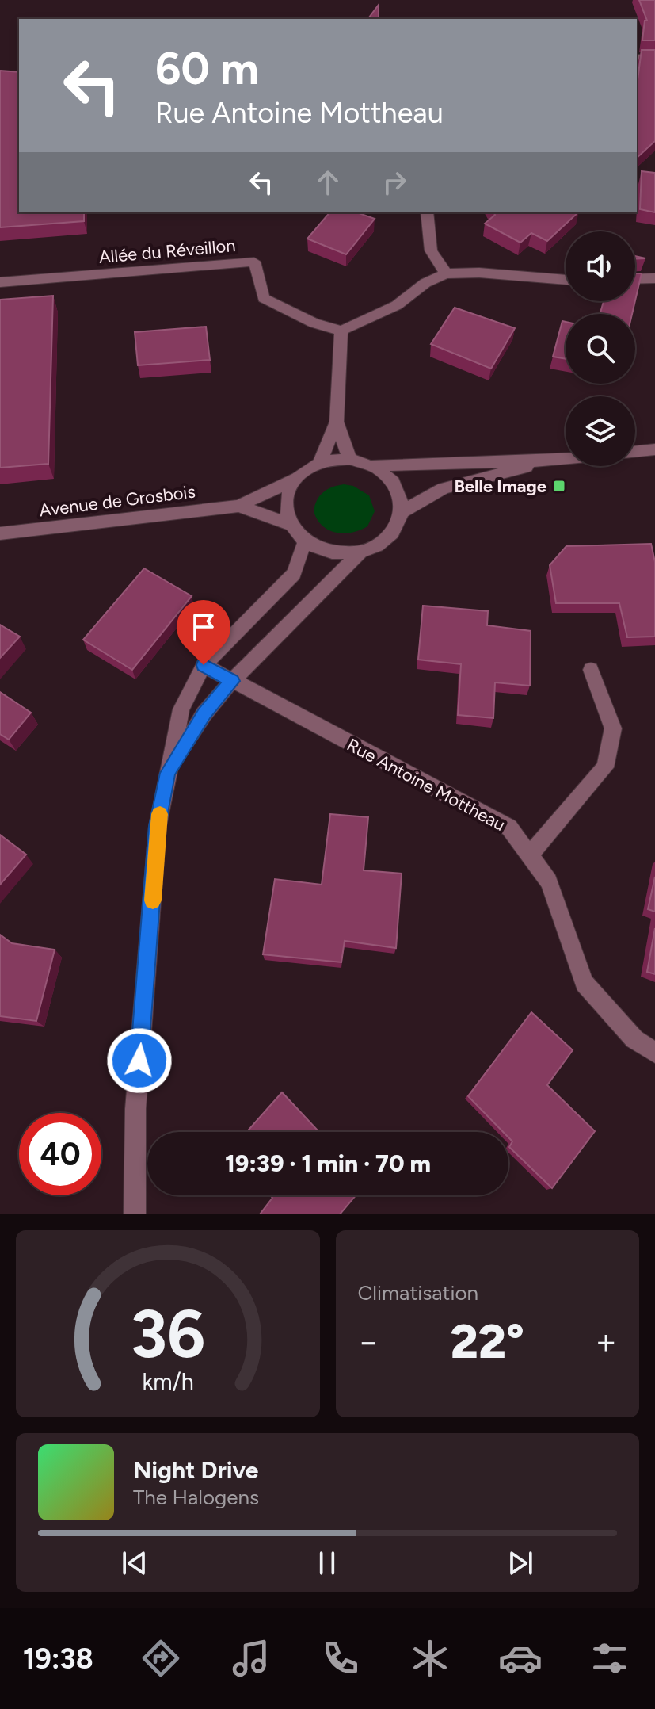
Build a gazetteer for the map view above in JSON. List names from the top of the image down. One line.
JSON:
{"streets":{"street":["Allée du Réveillon","Avenue de Grosbois","Rue Antoine Mottheau"]},"places":{"transit":["Belle Image"]},"page":{"turn":["60 m","Rue Antoine Mottheau"],"limit":"40","trip":"19:39 · 1 min · 70 m","tile":"Climatisation","heat":["−","22°","+"],"song":["Night Drive","The Halogens"],"tabs":"19:38","gauge":["36","km/h"]}}
